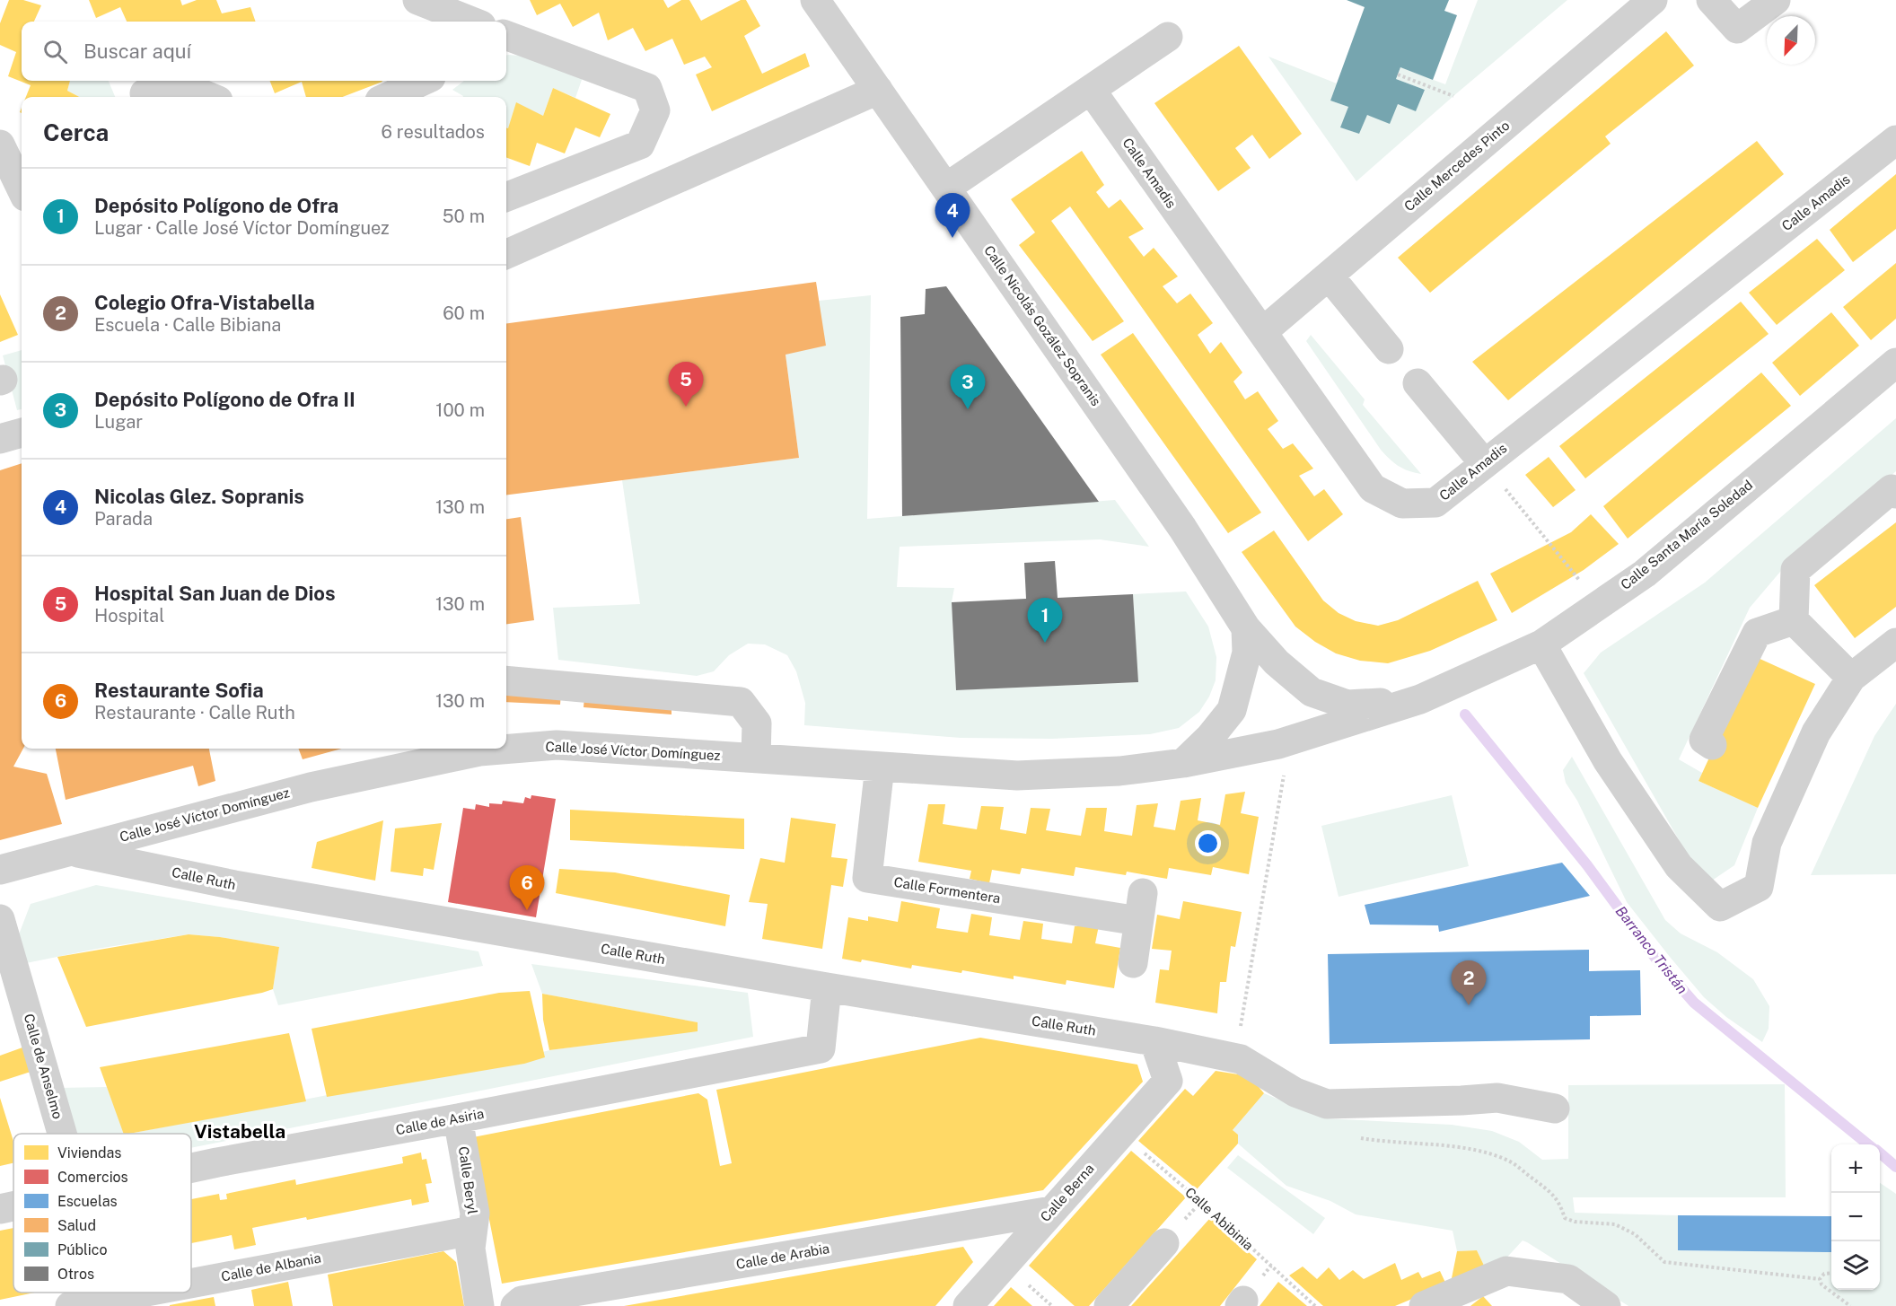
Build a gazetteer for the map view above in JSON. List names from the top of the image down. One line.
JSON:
{"streets":{"street":["Calle Mercedes Pinto","Calle Amadis","Calle Nicolás Gozález Sopranis","Calle Santa María Soledad","Calle José Víctor Domínguez","Calle Ruth","Calle Formentera","Calle de Anselmo","Calle de Asiria","Calle Beryl","Calle Berna","Calle de Arabia","Calle de Albania"],"path":["Calle Abibinia"]},"crossings":[["Calle Mercedes Pinto","Calle Amadis"],["Calle Nicolás Gozález Sopranis","Calle Santa María Soledad"],["Calle Santa María Soledad","Calle José Víctor Domínguez"],["Calle José Víctor Domínguez","Calle Ruth"],["Calle José Víctor Domínguez","Calle Formentera"],["Calle Ruth","Calle de Asiria"],["Calle Ruth","Calle Berna"],["Calle de Asiria","Calle Beryl"],["Calle Beryl","Calle de Albania"],["Calle Berna","Calle Abibinia"],["Calle Berna","Calle de Arabia"]],"districts":["Vistabella"],"water":["Barranco Tristán"],"legend":["Viviendas","Comercios","Escuelas","Salud","Público","Otros"],"north":"bottom left","page":{"search":"Buscar aquí","heading":["Cerca","6 resultados"],"list":[{"mark":"1","name":"Depósito Polígono de Ofra","note":"Lugar · Calle José Víctor Domínguez","value":"50 m"},{"mark":"2","name":"Colegio Ofra-Vistabella","note":"Escuela · Calle Bibiana","value":"60 m"},{"mark":"3","name":"Depósito Polígono de Ofra II","note":"Lugar","value":"100 m"},{"mark":"4","name":"Nicolas Glez. Sopranis","note":"Parada","value":"130 m"},{"mark":"5","name":"Hospital San Juan de Dios","note":"Hospital","value":"130 m"},{"mark":"6","name":"Restaurante Sofia","note":"Restaurante · Calle Ruth","value":"130 m"}],"pins":["4","5","3","1","6","2"],"map_buttons":["+","−"]}}
